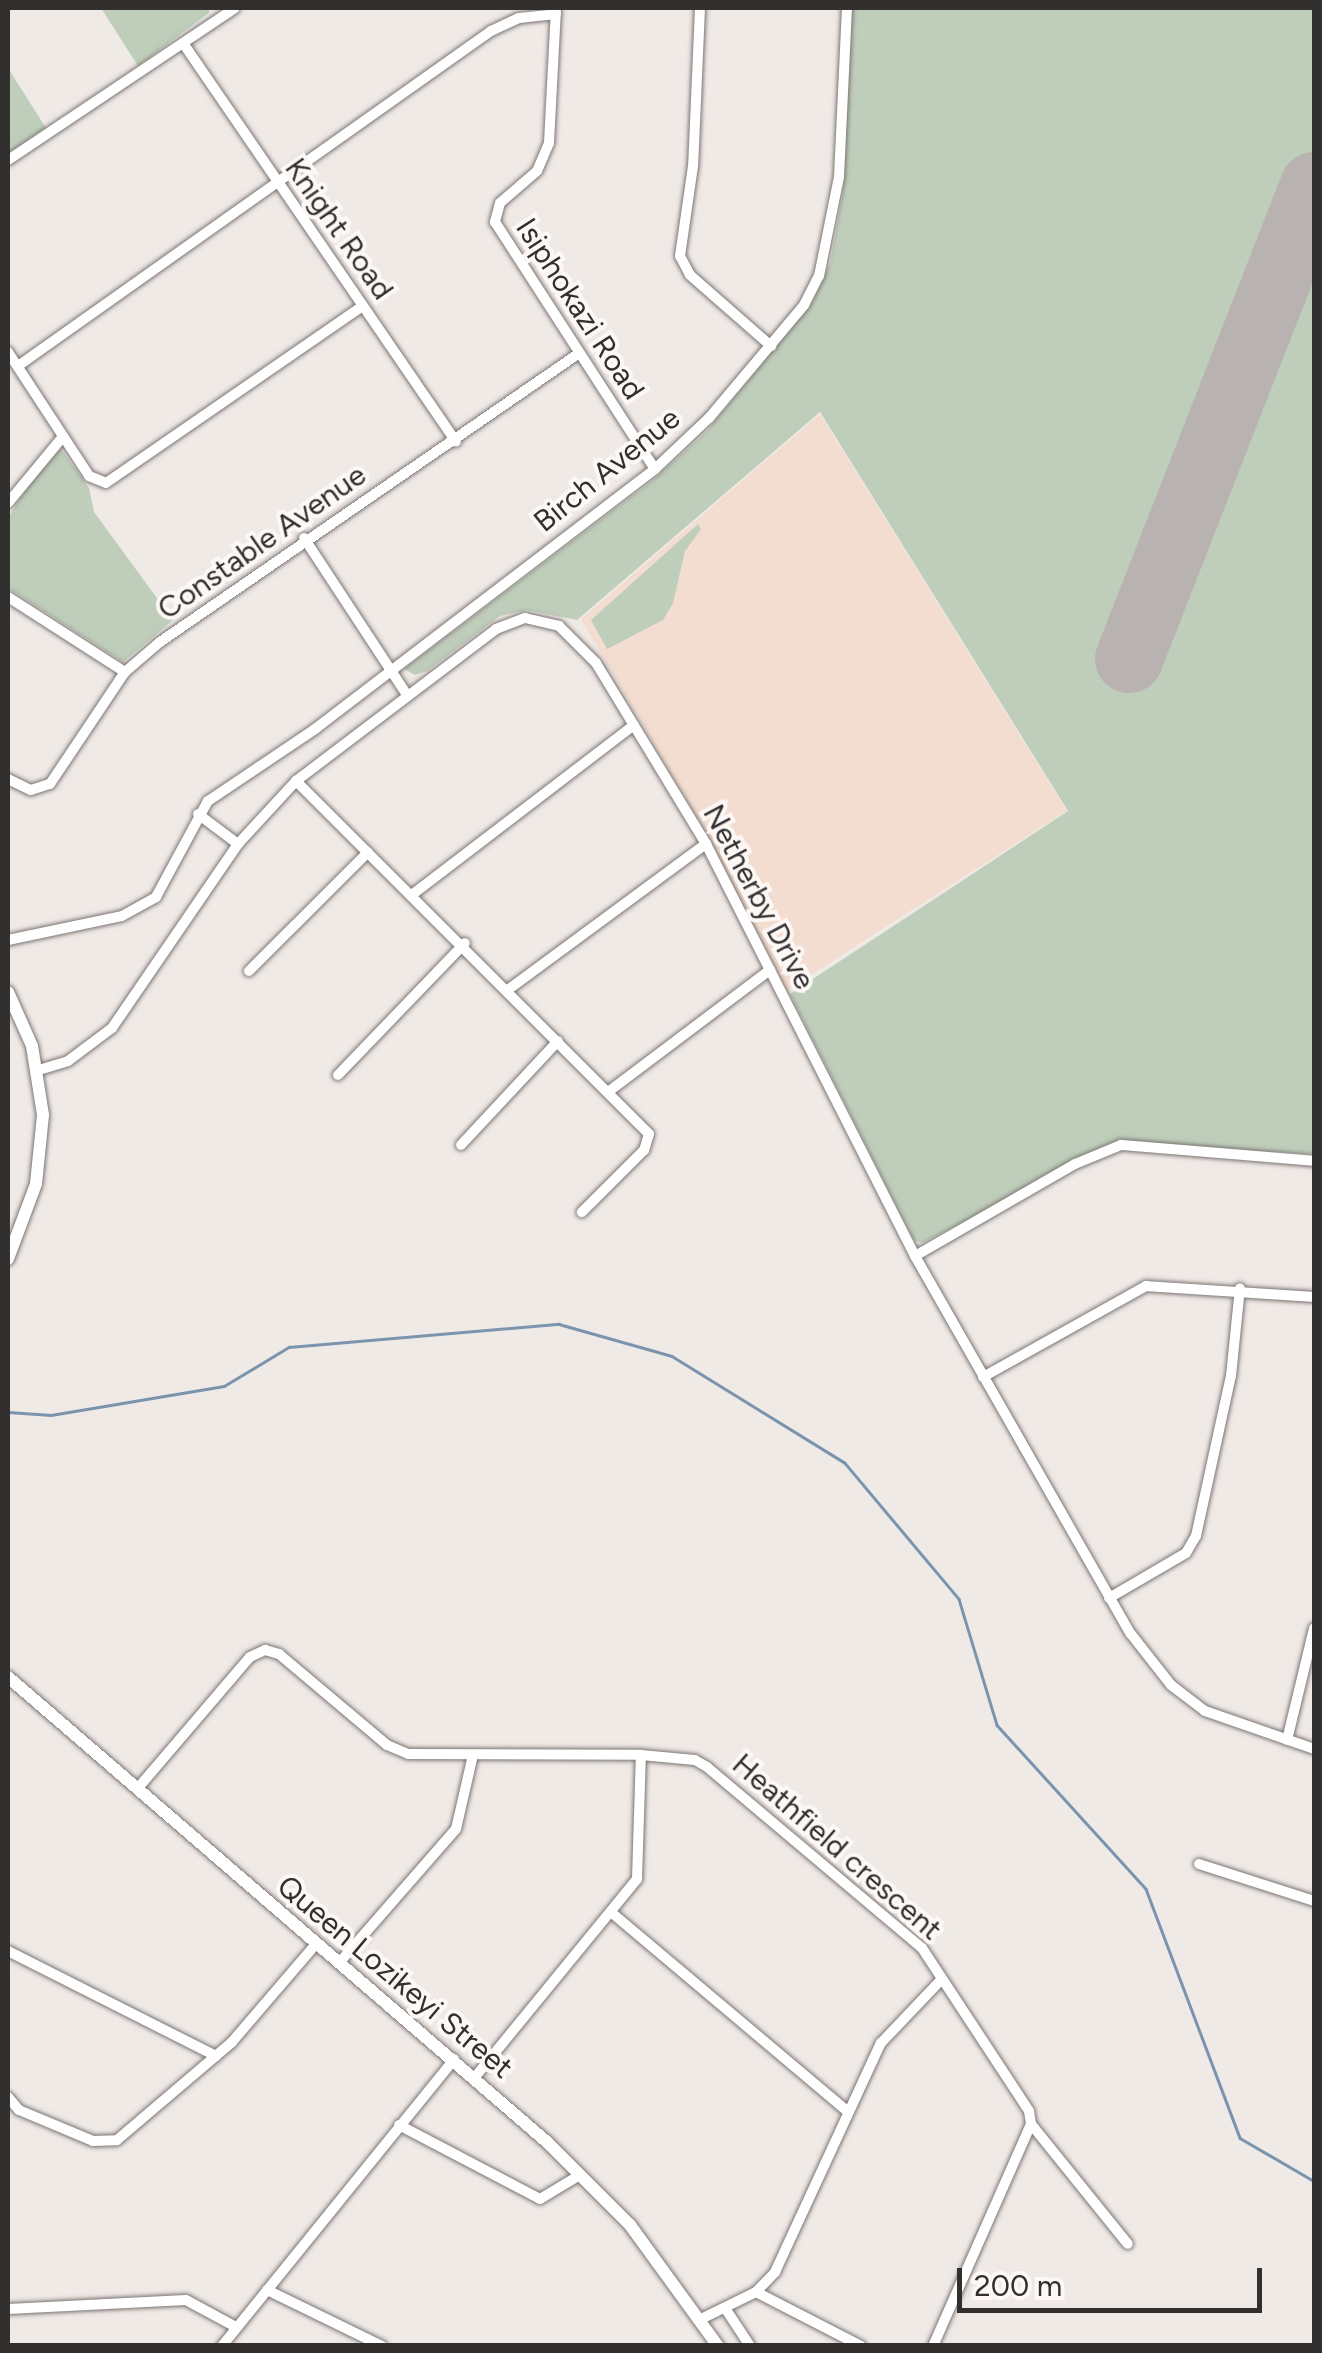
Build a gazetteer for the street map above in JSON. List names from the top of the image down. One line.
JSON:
{"streets":{"main road":["Queen Lozikeyi Street"],"street":["Knight Road","Isiphokazi Road","Birch Avenue","Constable Avenue","Netherby Drive","Heathfield crescent"]},"crossings":[["Knight Road","Constable Avenue"],["Isiphokazi Road","Birch Avenue"],["Isiphokazi Road","Constable Avenue"],["Heathfield crescent","Queen Lozikeyi Street"]],"scale_bar":"200 m"}
